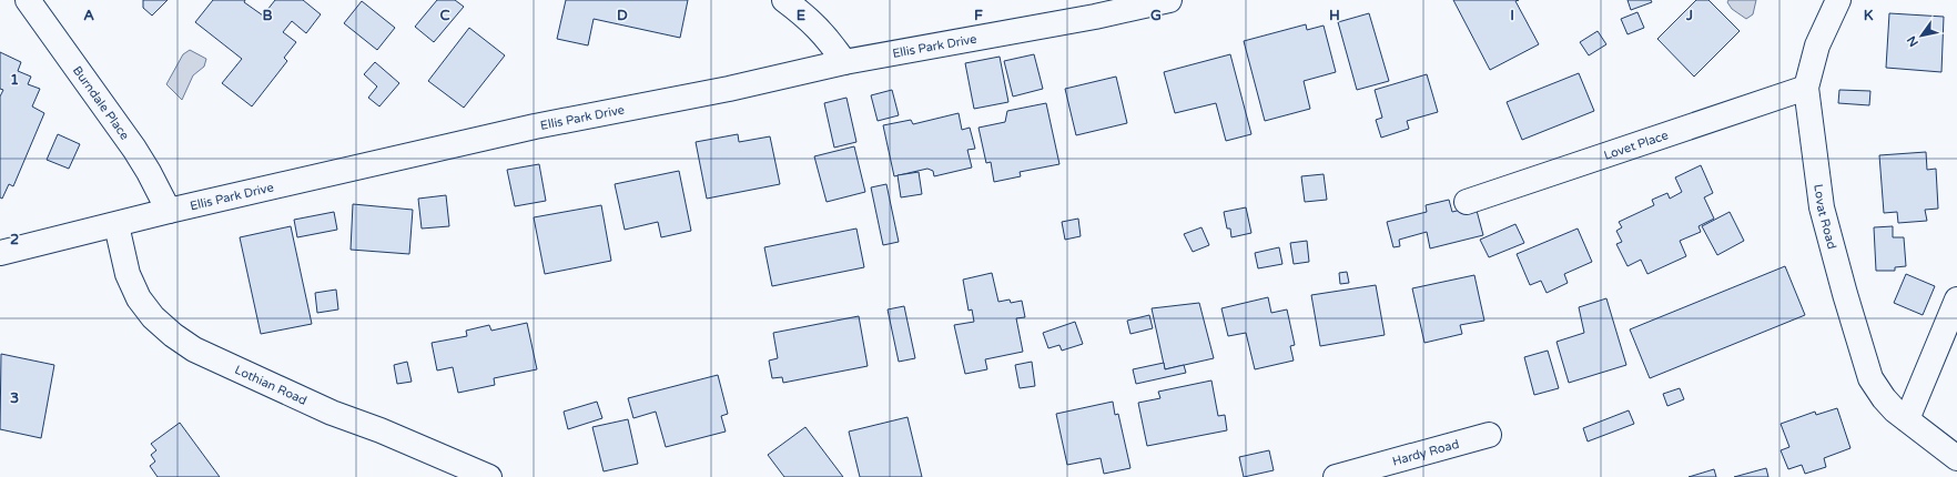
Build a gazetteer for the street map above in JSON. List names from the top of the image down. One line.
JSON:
{"streets":{"street":["Ellis Park Drive","Burndale Place","Lovet Place","Lovat Road","Lothian Road","Hardy Road"]},"crossings":[["Ellis Park Drive","Burndale Place"],["Ellis Park Drive","Lothian Road"],["Lovet Place","Lovat Road"]],"north":"bottom left","grid":{"columns":["A","B","C","D","E","F","G","H","I","J","K"],"rows":["1","2","3"]}}
